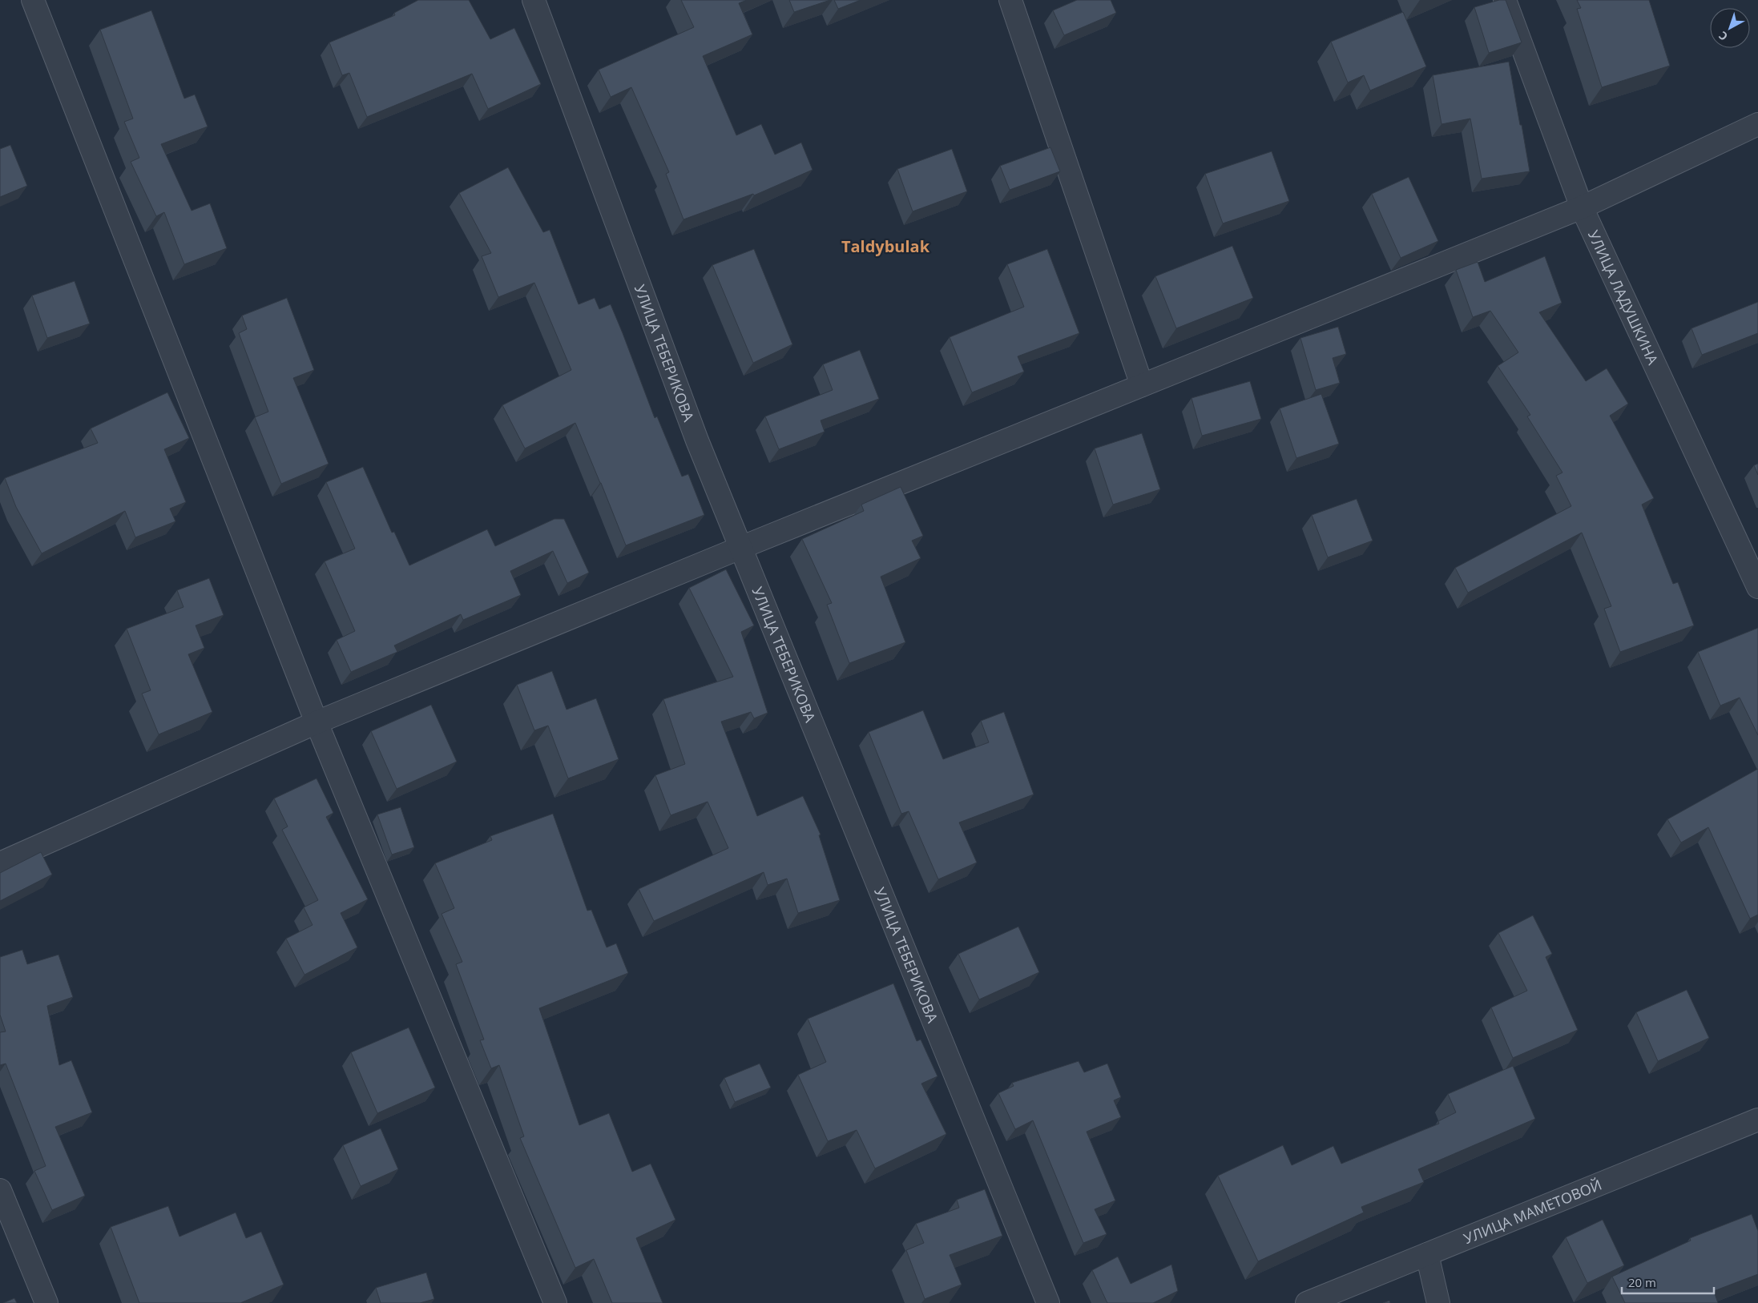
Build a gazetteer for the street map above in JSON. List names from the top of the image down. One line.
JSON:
{"streets":{"street":["УЛИЦА ЛАДУШКИНА","УЛИЦА ТЕБЕРИКОВА","УЛИЦА МАМЕТОВОЙ"]},"districts":["Taldybulak"],"scale_bar":"20 m","north":"bottom left"}
